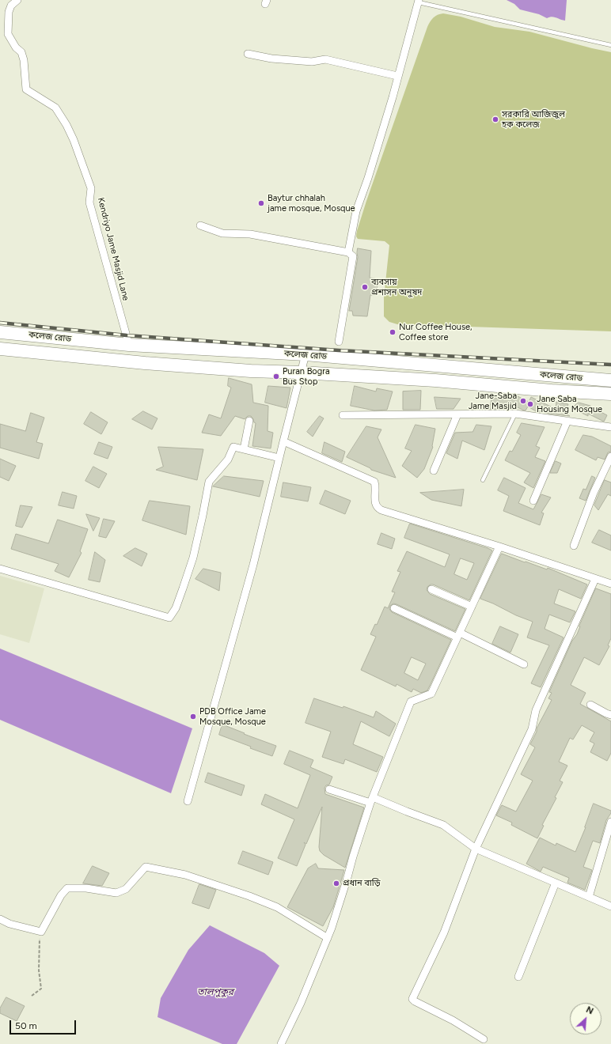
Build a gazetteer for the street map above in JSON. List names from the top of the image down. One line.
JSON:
{"streets":{"highway":["কলেজ রোড"],"street":["Kendriyo Jame Masjid Lane"]},"crossings":[["Kendriyo Jame Masjid Lane","কলেজ রোড"]],"water":["তালপুকুর"],"places":["সরকারি আজিজুল হক কলেজ","Baytur chhalah jame mosque, Mosque","ব্যবসায় প্রশাসন অনুষদ","Nur Coffee House, Coffee store","Puran Bogra Bus Stop","Jane-Saba Jame Masjid","Jane Saba Housing Mosque","PDB Office Jame Mosque, Mosque","প্রধান বাড়ি"],"scale_bar":"50 m","north":"top right"}
